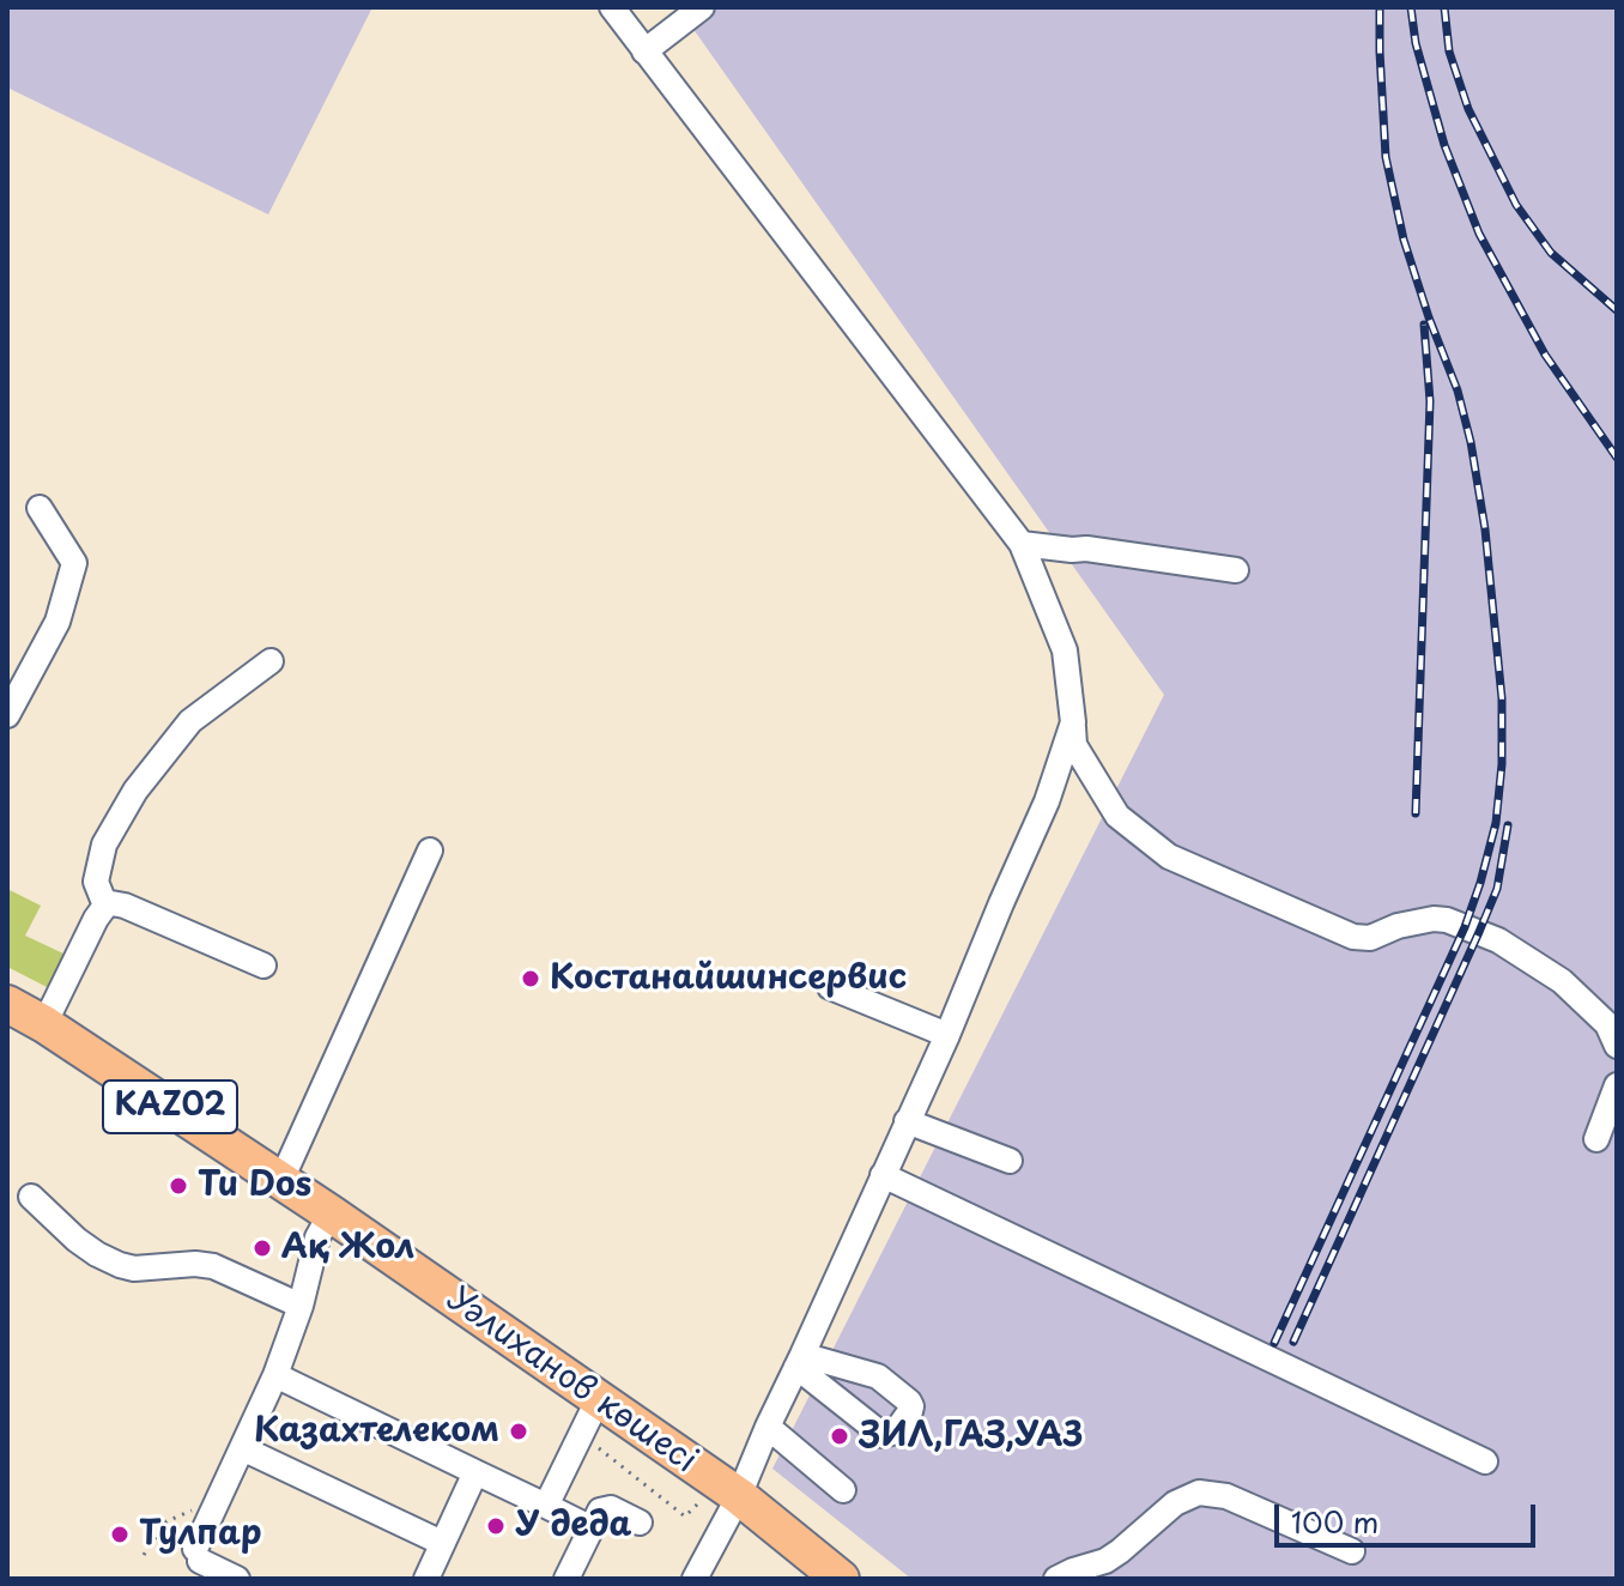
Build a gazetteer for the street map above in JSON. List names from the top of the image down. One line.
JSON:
{"streets":{"highway":["KАZ02","Уәлиханов көшесі"]},"places":["Костанайшинсервис","Tu Dos","Ақ Жол","Казахтелеком","ЗИЛ,ГАЗ,УАЗ","У деда","Тулпар"],"scale_bar":"100 m"}
